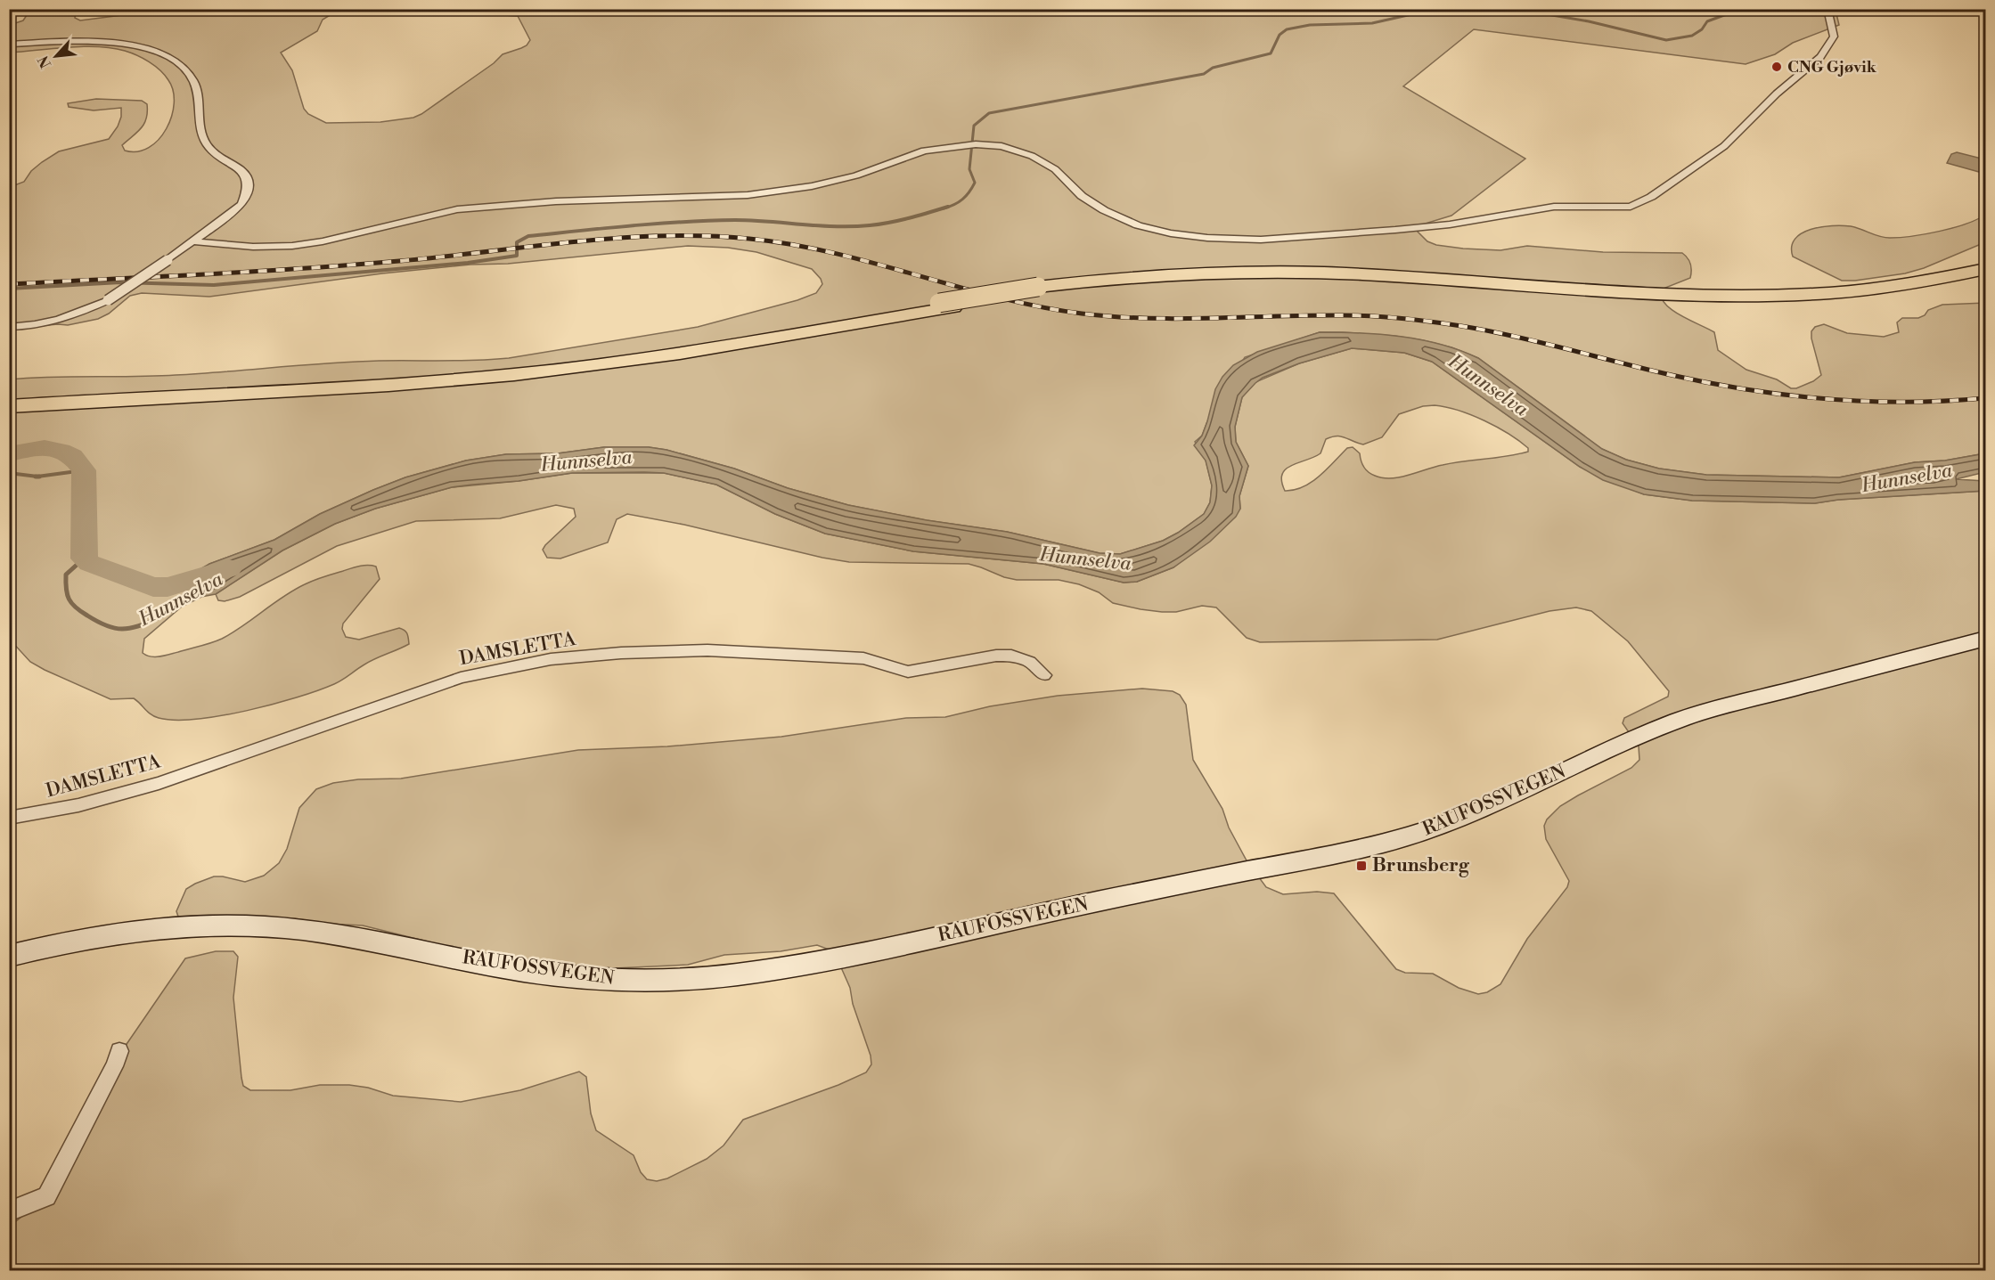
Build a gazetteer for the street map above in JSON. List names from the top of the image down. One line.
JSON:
{"streets":{"main road":["RAUFOSSVEGEN"],"street":["DAMSLETTA"]},"water":["Hunnselva"],"places":{"other":["CNG Gjøvik"],"transit":["Brunsberg"]},"north":"bottom left"}
